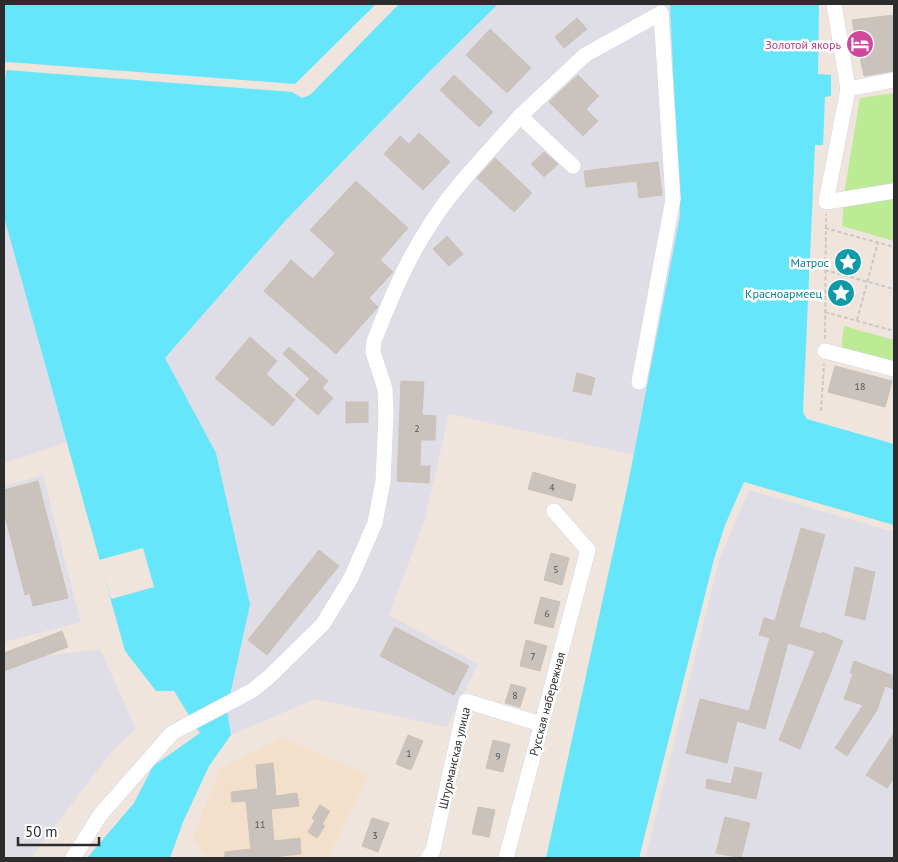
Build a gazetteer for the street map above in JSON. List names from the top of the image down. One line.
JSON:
{"streets":{"street":["Русская набережная","Штурманская улица"]},"crossings":[["Русская набережная","Штурманская улица"]],"places":{"hotel":["Золотой якорь"],"place":["Матрос","Красноармеец"]},"house_numbers":["18","2","4","5","6","7","8","1","9","11","3"],"scale_bar":"50 m"}
